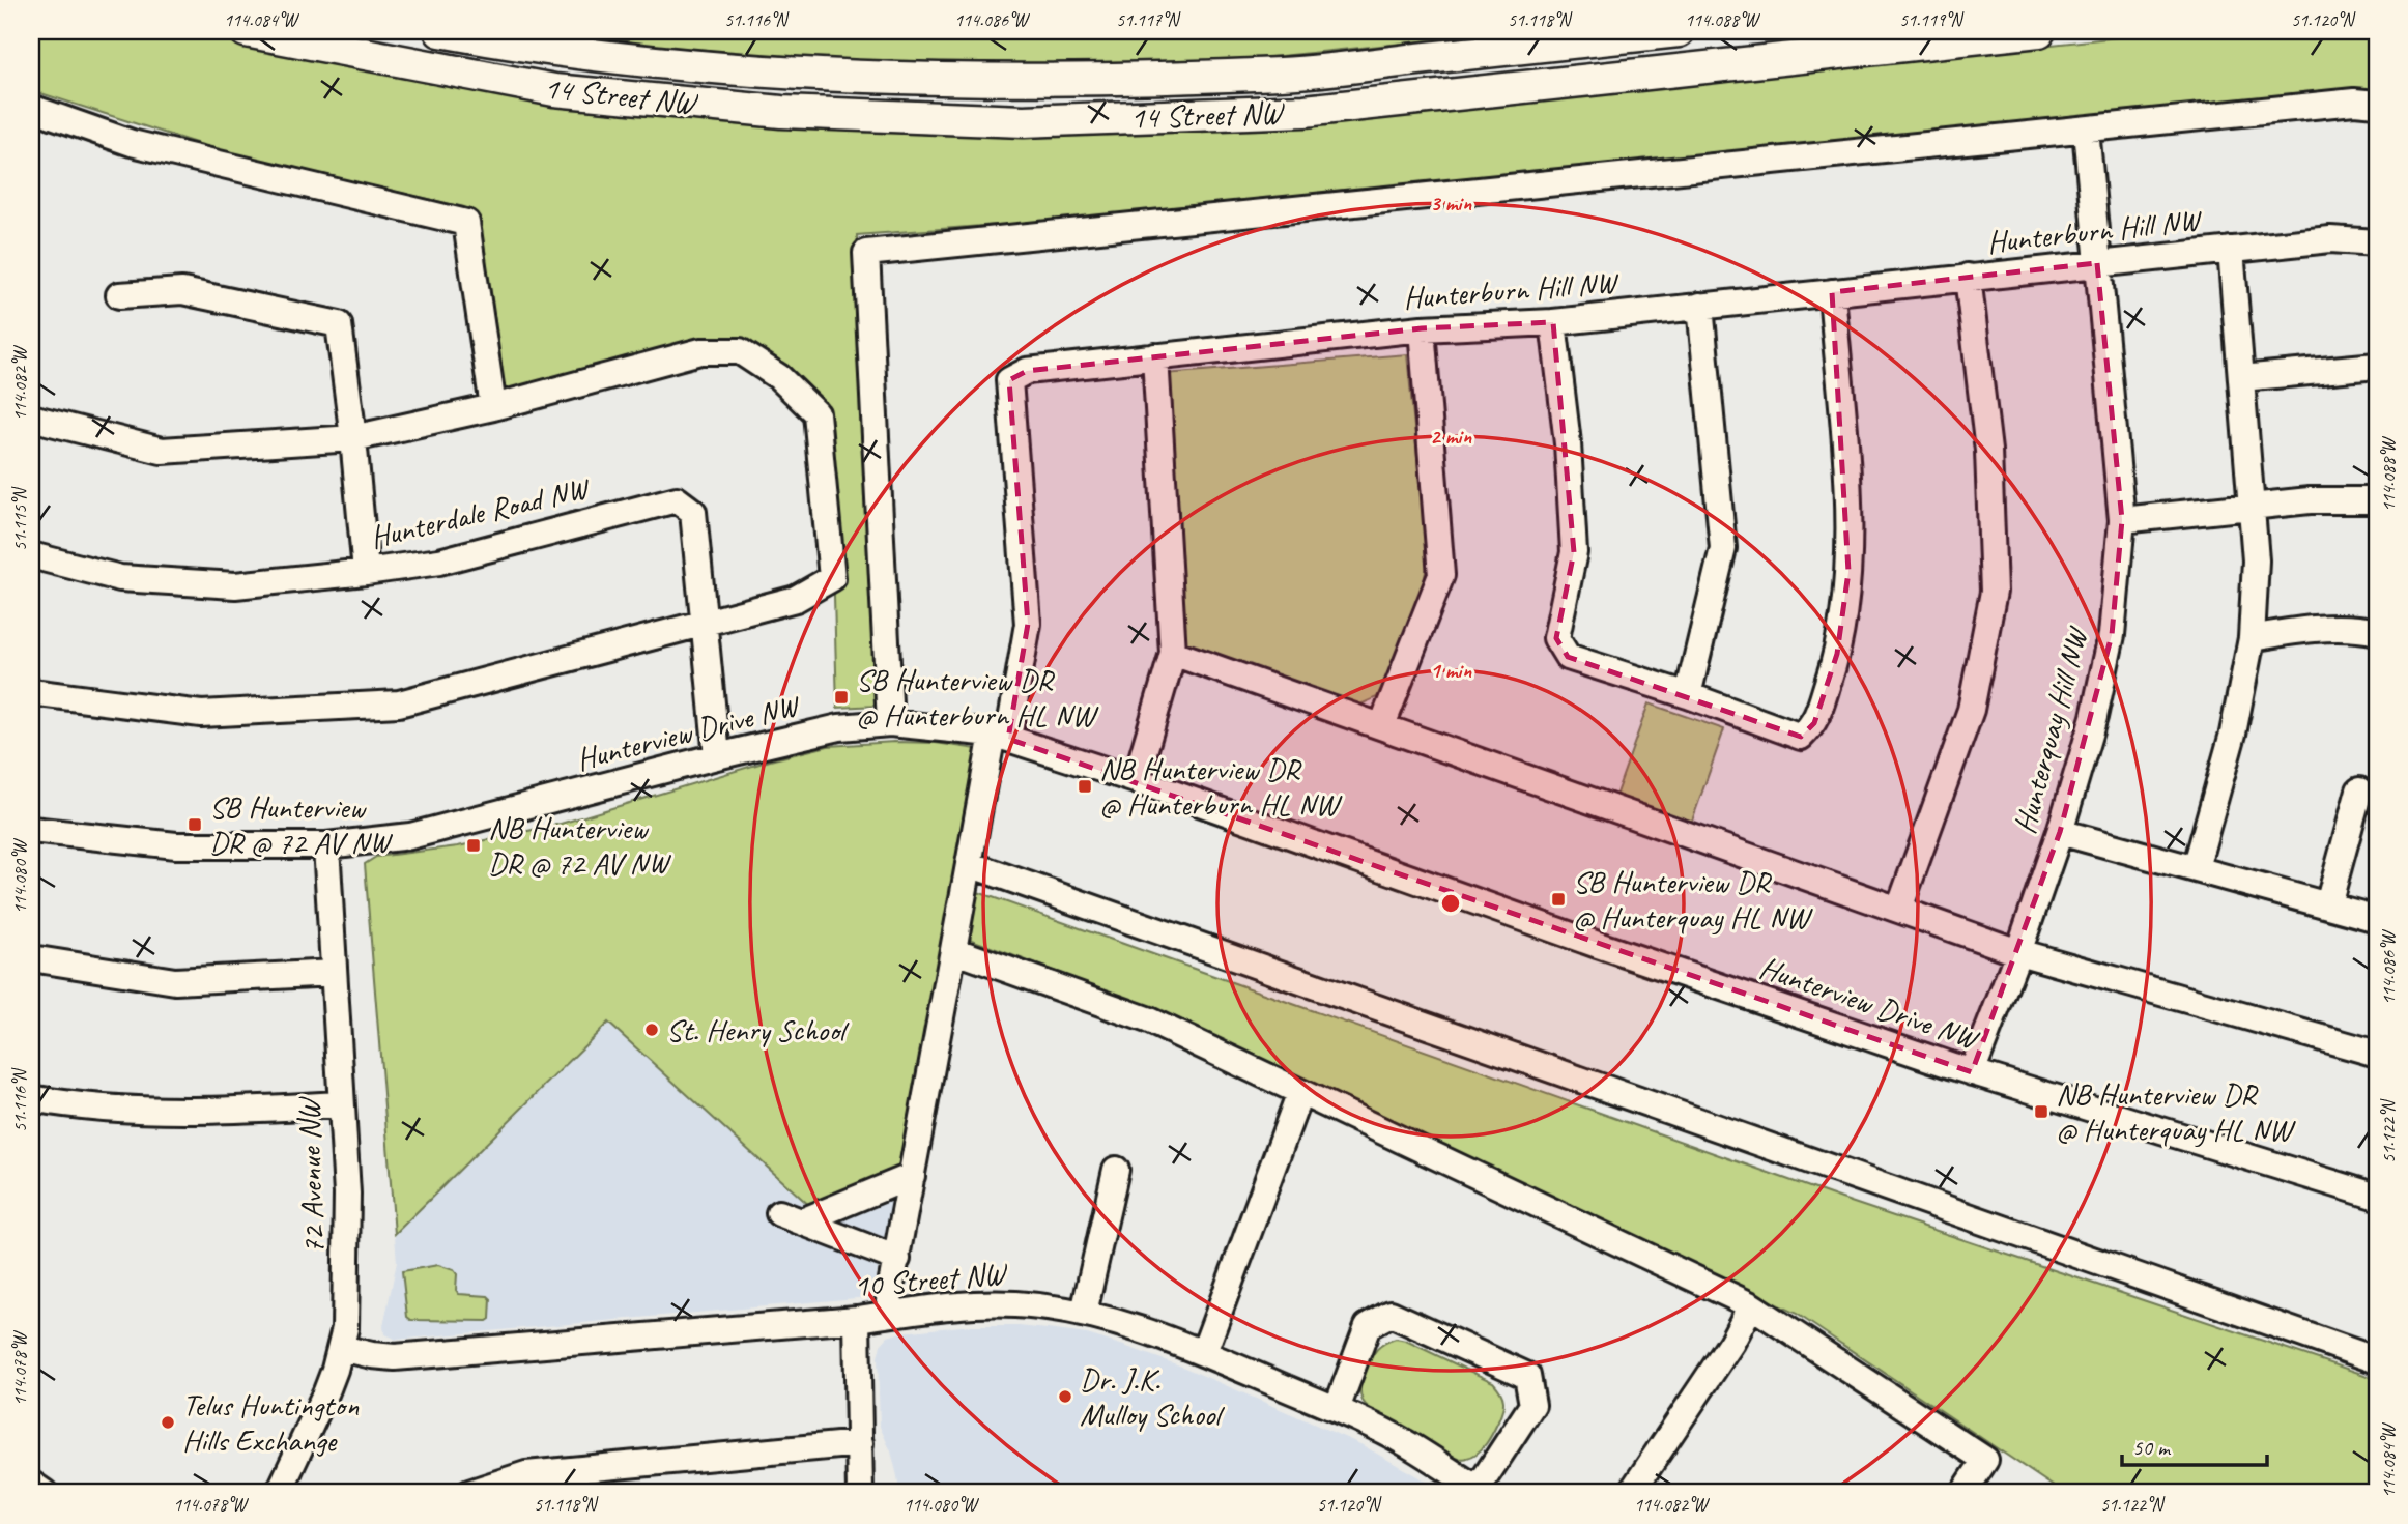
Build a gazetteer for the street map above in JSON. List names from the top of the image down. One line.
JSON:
{"streets":{"main road":["14 Street NW"],"street":["Hunterburn Hill NW","Hunterdale Road NW","Hunterquay Hill NW","Hunterview Drive NW","72 Avenue NW","10 Street NW"]},"crossings":[["Hunterburn Hill NW","Hunterquay Hill NW"],["Hunterburn Hill NW","Hunterview Drive NW"],["Hunterdale Road NW","Hunterview Drive NW"],["Hunterquay Hill NW","Hunterview Drive NW"],["Hunterview Drive NW","72 Avenue NW"],["72 Avenue NW","10 Street NW"]],"places":{"transit":["SB Hunterview DR @ Hunterburn HL NW","NB Hunterview DR @ Hunterburn HL NW","SB Hunterview DR @ 72 AV NW","NB Hunterview DR @ 72 AV NW","SB Hunterview DR @ Hunterquay HL NW","NB Hunterview DR @ Hunterquay HL NW"],"other":["St. Henry School","Dr. J.K. Mulloy School","Telus Huntington Hills Exchange"]},"scale_bar":"50 m","coordinates":["114.084°W","51.116°N","114.086°W","51.117°N","51.118°N","114.088°W","51.119°N","51.120°N","114.082°W","51.115°N","114.080°W","51.122°N","114.078°W"],"rings":["3 min","2 min","1 min"]}
